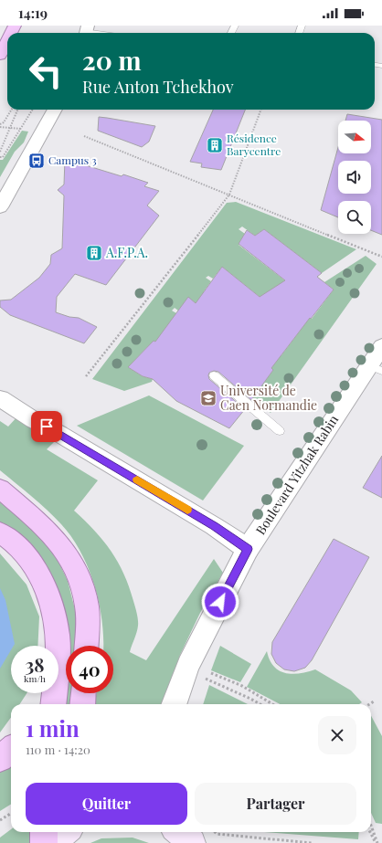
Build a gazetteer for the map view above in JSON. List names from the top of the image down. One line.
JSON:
{"streets":{"street":["Boulevard Yitzhak Rabin"]},"places":{"building":["Résidence Barycentre","A.F.P.A."],"bus stop":["Campus 3"],"school or university":["Université de Caen Normandie"]},"north":"right","page":{"status":"14:19","turn":["20 m","Rue Anton Tchekhov"],"speed":"38 km/h","limit":"40","heading":["1 min","110 m · 14:20"],"buttons":["Quitter","Partager"]}}
